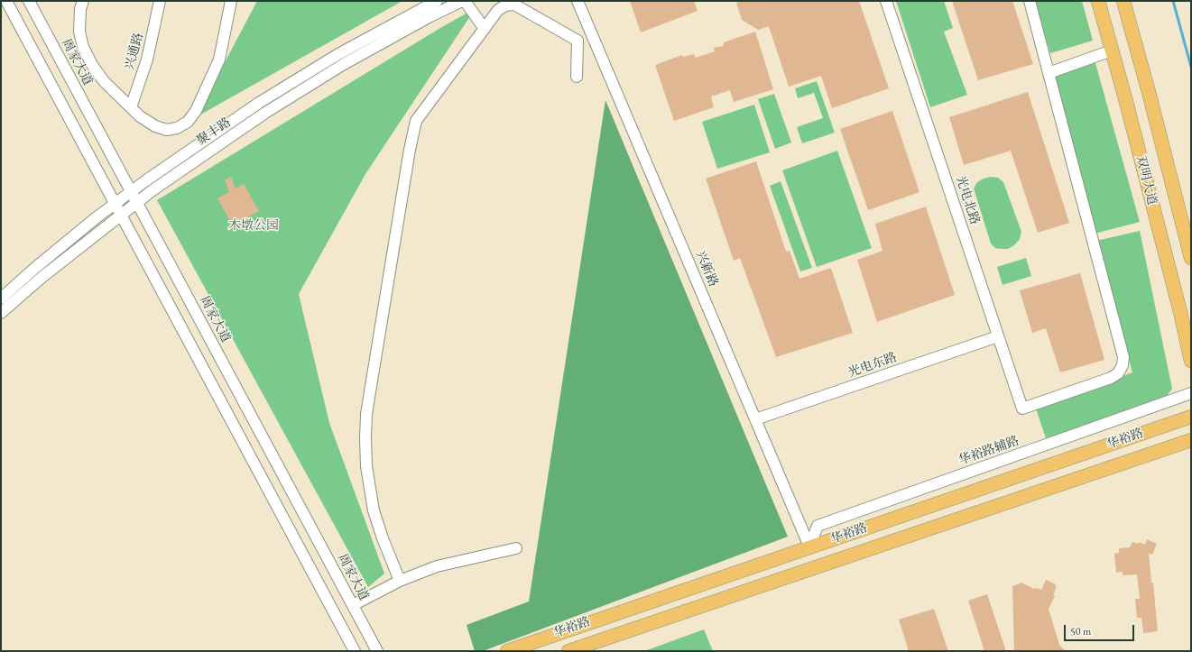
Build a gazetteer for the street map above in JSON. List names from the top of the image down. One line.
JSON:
{"streets":{"main road":["双明大道","华裕路"],"street":["兴通路","周家大道","聚丰路","光电北路","兴新路","光电东路","华裕路辅路"]},"crossings":[["周家大道","聚丰路"],["光电北路","光电东路"],["兴新路","光电东路"],["兴新路","华裕路"],["兴新路","华裕路辅路"],["华裕路","华裕路辅路"]],"parks":["木墩公园"],"scale_bar":"50 m"}
